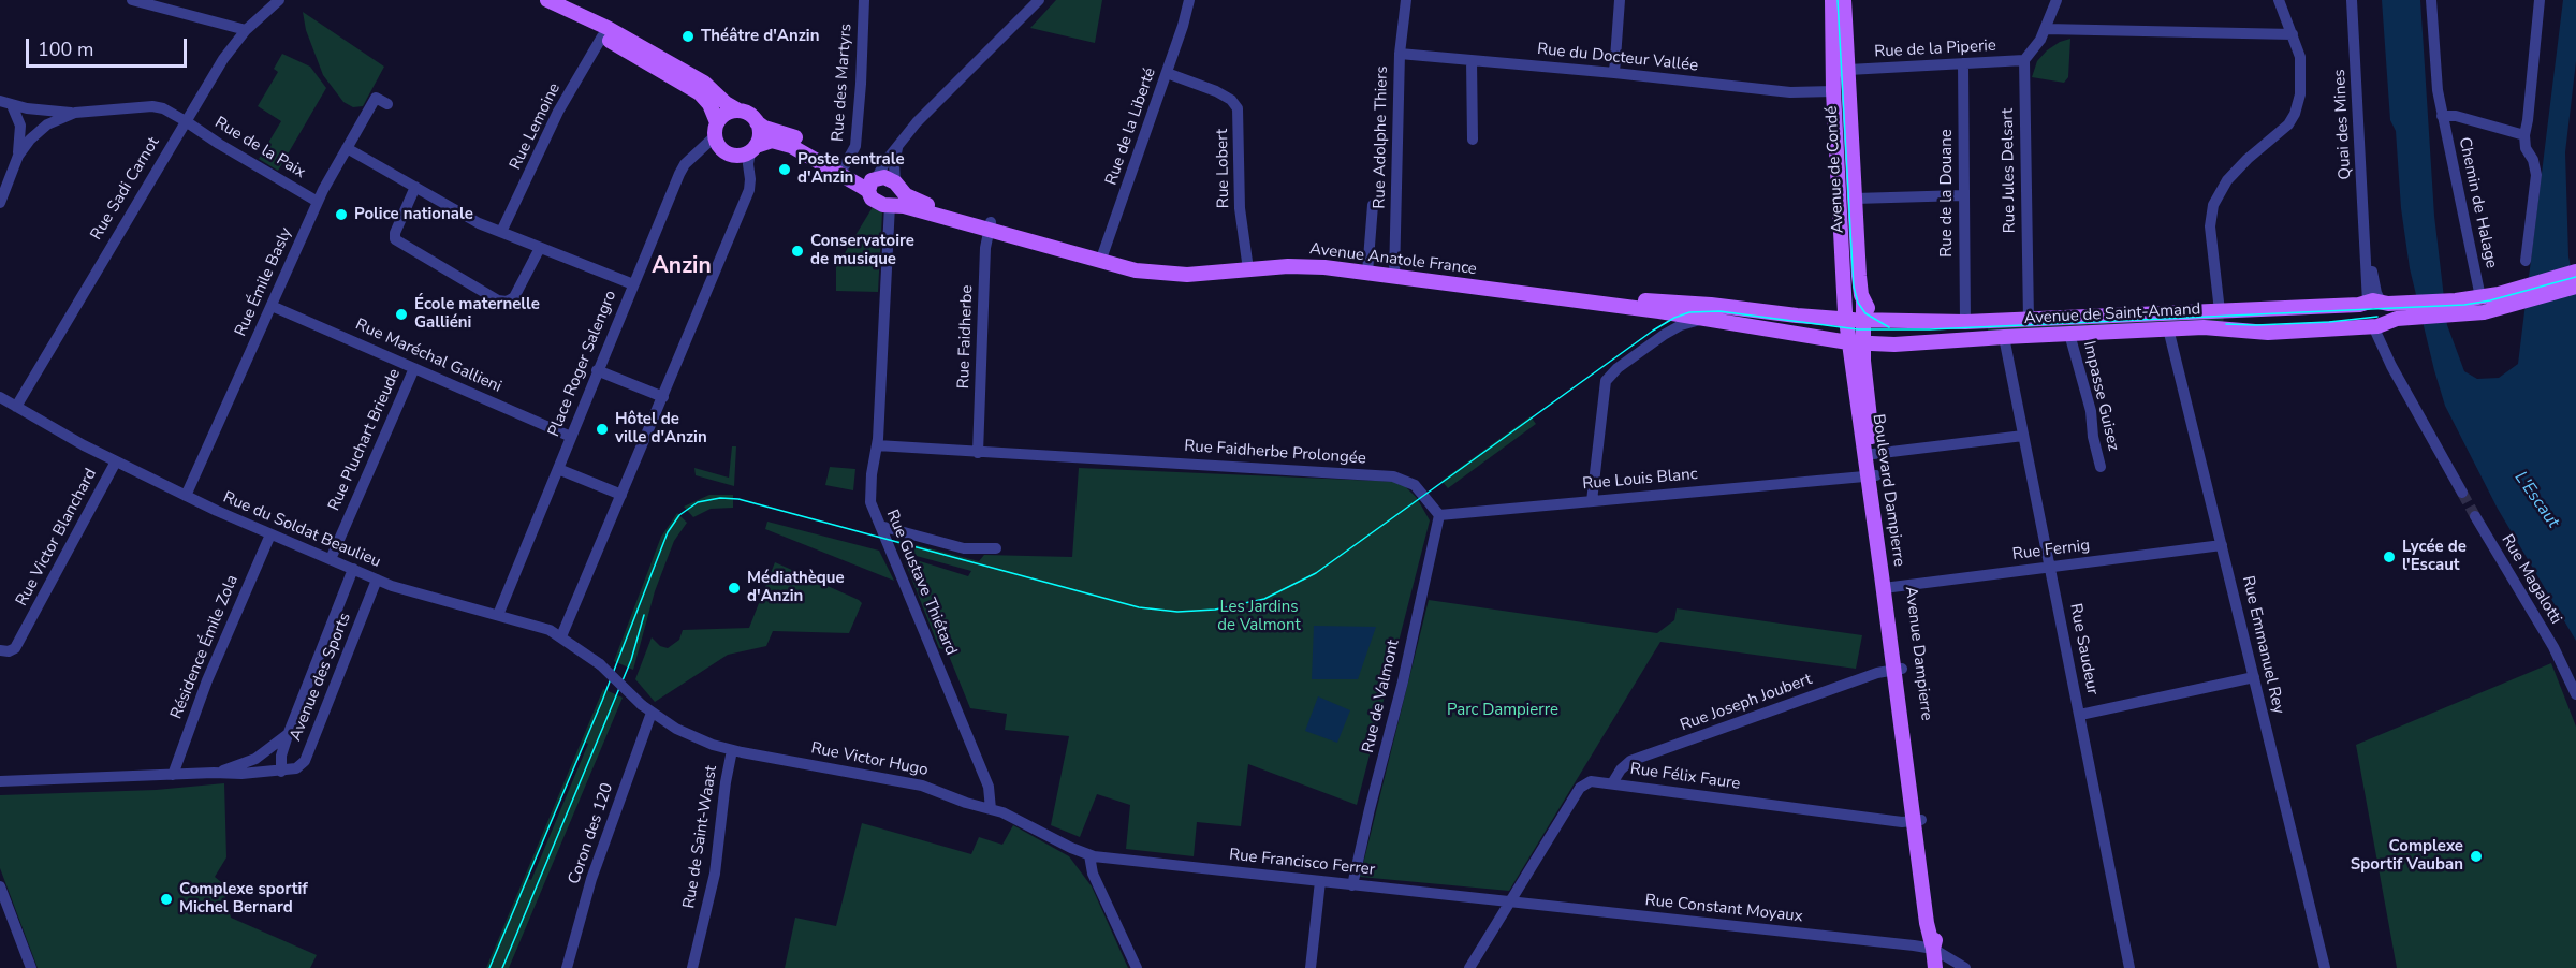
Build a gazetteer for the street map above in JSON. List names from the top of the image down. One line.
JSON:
{"streets":{"main road":["Avenue de Condé","Avenue Anatole France","Avenue de Saint-Amand","Boulevard Dampierre"],"street":["Rue de la Piperie","Rue du Docteur Vallée","Rue des Martyrs","Quai des Mines","Rue Lemoine","Rue de la Liberté","Rue Adolphe Thiers","Rue de la Paix","Rue Lobert","Rue Jules Delsart","Rue Sadi Carnot","Rue de la Douane","Chemin de Halage","Rue Émile Basly","Rue Faidherbe","Rue Maréchal Gallieni","Place Roger Salengro","Impasse Guisez","Rue Pluchart Brieude","Rue Faidherbe Prolongée","Rue Louis Blanc","Rue du Soldat Beaulieu","Rue Victor Blanchard","Rue Fernig","Rue Magalotti","Rue Gustave Thiétard","Rue Emmanuel Rey","Résidence Émile Zola","Rue Saudeur","Avenue des Sports","Rue de Valmont","Rue Joseph Joubert","Rue Victor Hugo","Rue Félix Faure","Coron des 120","Rue de Saint-Waast","Rue Francisco Ferrer","Rue Constant Moyaux"]},"crossings":[["Rue de la Piperie","Avenue de Condé"],["Rue de la Piperie","Rue Jules Delsart"],["Rue de la Piperie","Rue de la Douane"],["Rue du Docteur Vallée","Rue Adolphe Thiers"],["Rue des Martyrs","Avenue Anatole France"],["Quai des Mines","Avenue de Saint-Amand"],["Rue de la Liberté","Rue Lobert"],["Rue de la Liberté","Avenue Anatole France"],["Rue Adolphe Thiers","Avenue Anatole France"],["Rue de la Paix","Rue Sadi Carnot"],["Rue de la Paix","Rue Émile Basly"],["Rue Lobert","Avenue Anatole France"],["Avenue de Condé","Avenue Anatole France"],["Avenue de Condé","Avenue de Saint-Amand"],["Rue Jules Delsart","Avenue de Saint-Amand"],["Rue Sadi Carnot","Rue du Soldat Beaulieu"],["Rue de la Douane","Avenue de Saint-Amand"],["Chemin de Halage","Avenue de Saint-Amand"],["Avenue Anatole France","Avenue de Saint-Amand"],["Avenue Anatole France","Rue Faidherbe"],["Avenue Anatole France","Place Roger Salengro"],["Avenue Anatole France","Rue Gustave Thiétard"],["Rue Émile Basly","Rue Maréchal Gallieni"],["Rue Émile Basly","Rue du Soldat Beaulieu"],["Avenue de Saint-Amand","Impasse Guisez"],["Avenue de Saint-Amand","Rue Emmanuel Rey"],["Avenue de Saint-Amand","Rue Saudeur"],["Rue Faidherbe","Rue Faidherbe Prolongée"],["Rue Maréchal Gallieni","Place Roger Salengro"],["Rue Maréchal Gallieni","Rue Pluchart Brieude"],["Place Roger Salengro","Rue du Soldat Beaulieu"],["Rue Pluchart Brieude","Rue du Soldat Beaulieu"],["Rue Faidherbe Prolongée","Rue Louis Blanc"],["Rue Faidherbe Prolongée","Rue de Valmont"],["Rue Louis Blanc","Boulevard Dampierre"],["Rue Louis Blanc","Rue de Valmont"],["Boulevard Dampierre","Rue Fernig"],["Boulevard Dampierre","Rue Joseph Joubert"],["Boulevard Dampierre","Rue Félix Faure"],["Boulevard Dampierre","Rue Constant Moyaux"],["Rue du Soldat Beaulieu","Rue Victor Blanchard"],["Rue du Soldat Beaulieu","Résidence Émile Zola"],["Rue du Soldat Beaulieu","Avenue des Sports"],["Rue du Soldat Beaulieu","Rue Victor Hugo"],["Rue Fernig","Rue Emmanuel Rey"],["Rue Fernig","Rue Saudeur"],["Rue Gustave Thiétard","Rue Victor Hugo"],["Résidence Émile Zola","Avenue des Sports"],["Rue de Valmont","Rue Francisco Ferrer"],["Rue Joseph Joubert","Rue Félix Faure"],["Rue Victor Hugo","Coron des 120"],["Rue Victor Hugo","Rue de Saint-Waast"],["Rue Victor Hugo","Rue Francisco Ferrer"],["Rue Félix Faure","Rue Francisco Ferrer"],["Rue Félix Faure","Rue Constant Moyaux"],["Rue Francisco Ferrer","Rue Constant Moyaux"]],"districts":["Anzin"],"water":["L'Escaut"],"parks":["Les Jardins de Valmont","Parc Dampierre"],"places":["Théâtre d'Anzin","Poste centrale d'Anzin","Police nationale","Conservatoire de musique","École maternelle Galliéni","Hôtel de ville d'Anzin","Lycée de l'Escaut","Médiathèque d'Anzin","Complexe Sportif Vauban","Complexe sportif Michel Bernard"],"scale_bar":"100 m"}
